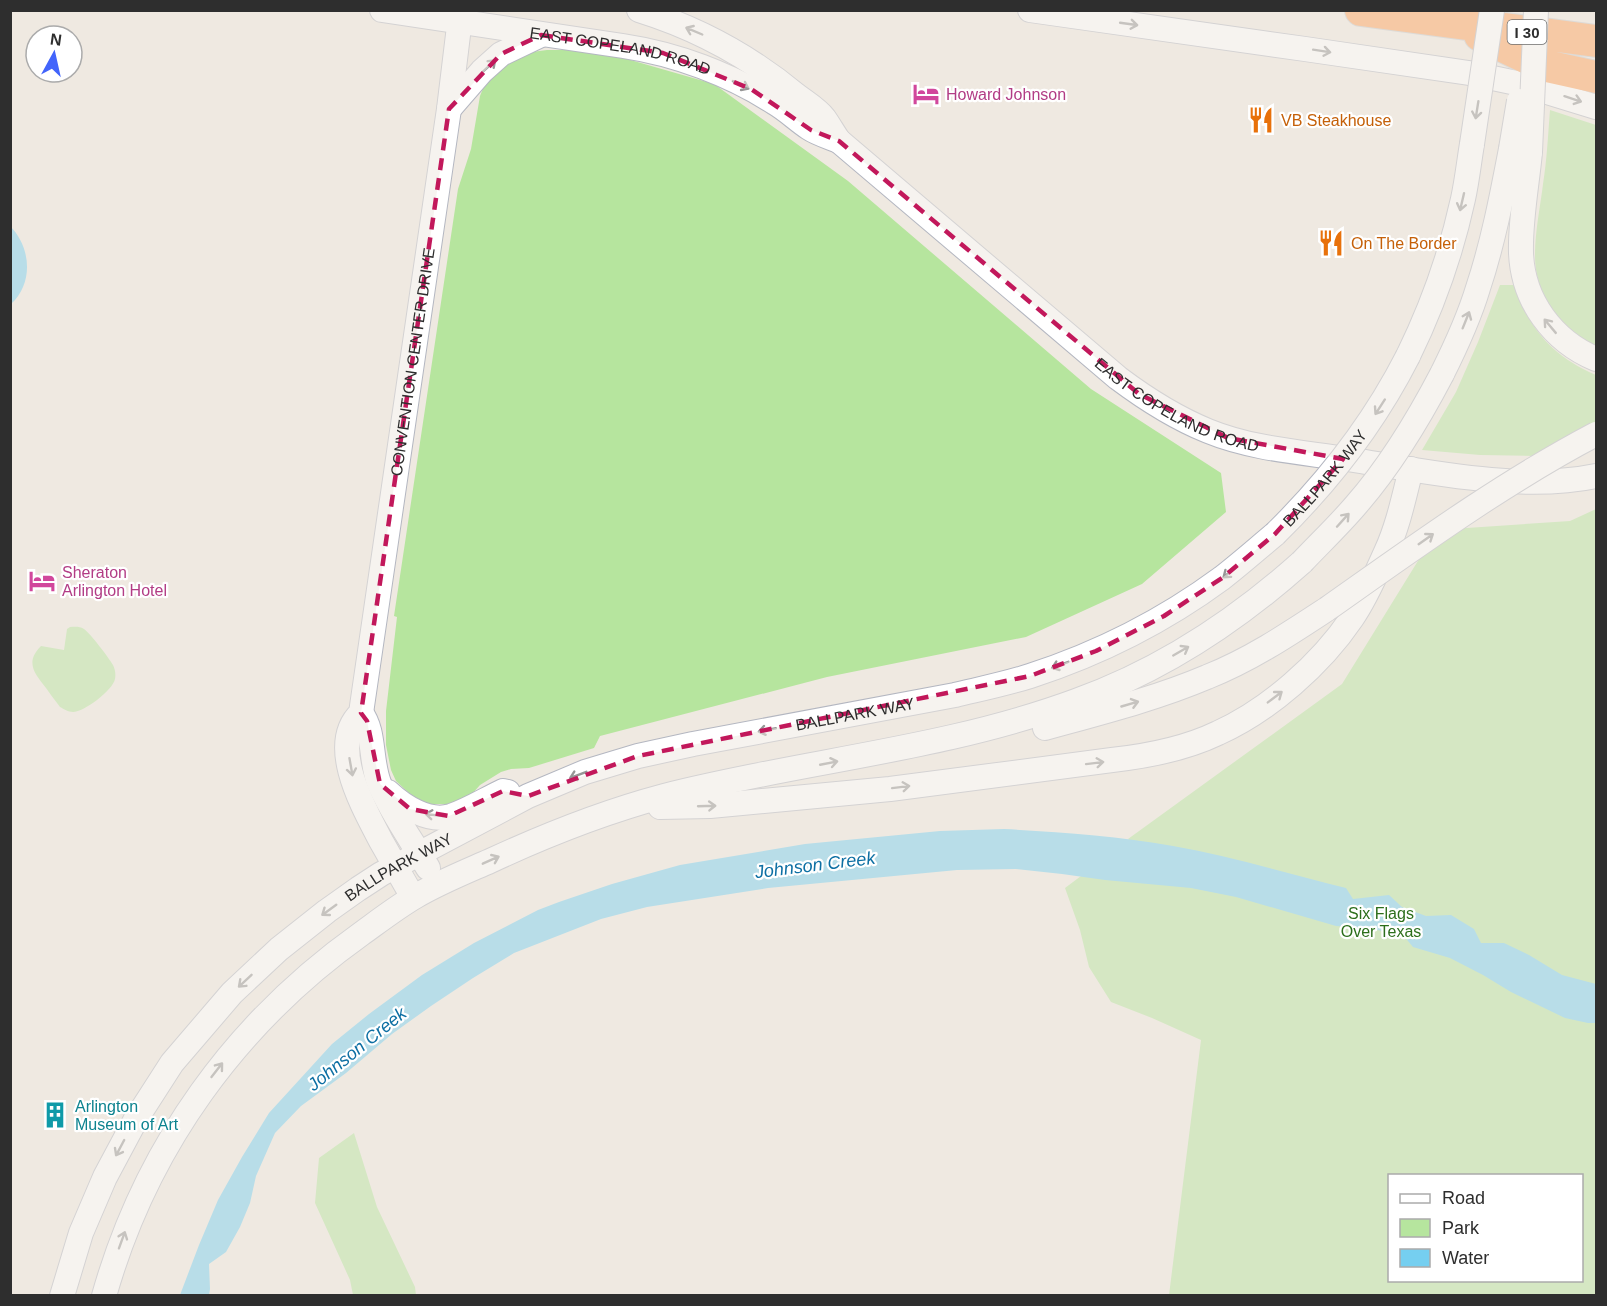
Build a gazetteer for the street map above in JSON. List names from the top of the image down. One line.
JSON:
{"streets":{"highway":["I 30"],"main road":["EAST COPELAND ROAD","CONVENTION CENTER DRIVE","BALLPARK WAY"]},"crossings":[["EAST COPELAND ROAD","CONVENTION CENTER DRIVE"],["CONVENTION CENTER DRIVE","BALLPARK WAY"]],"water":["Johnson Creek"],"parks":["Six Flags Over Texas"],"places":{"hotel":["Howard Johnson","Sheraton Arlington Hotel"],"restaurant":["VB Steakhouse","On The Border"],"building":["Arlington Museum of Art"]},"legend":["Road","Park","Water"],"north":"top"}
